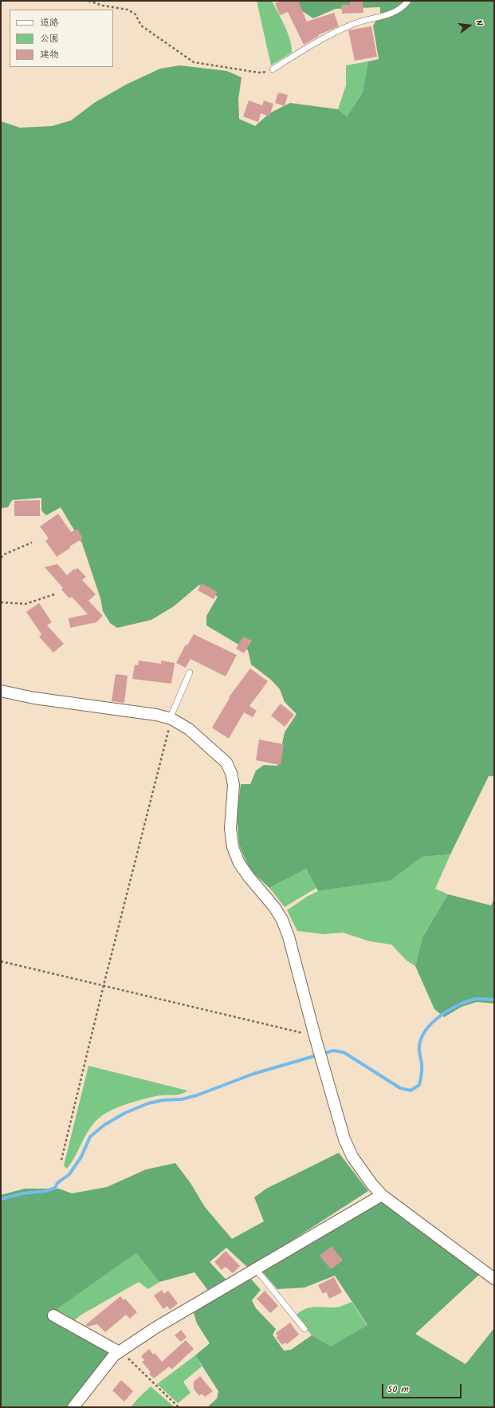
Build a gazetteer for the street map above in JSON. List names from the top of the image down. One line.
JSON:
{"legend":["道路","公園","建物"],"scale_bar":"50 m","north":"right"}
